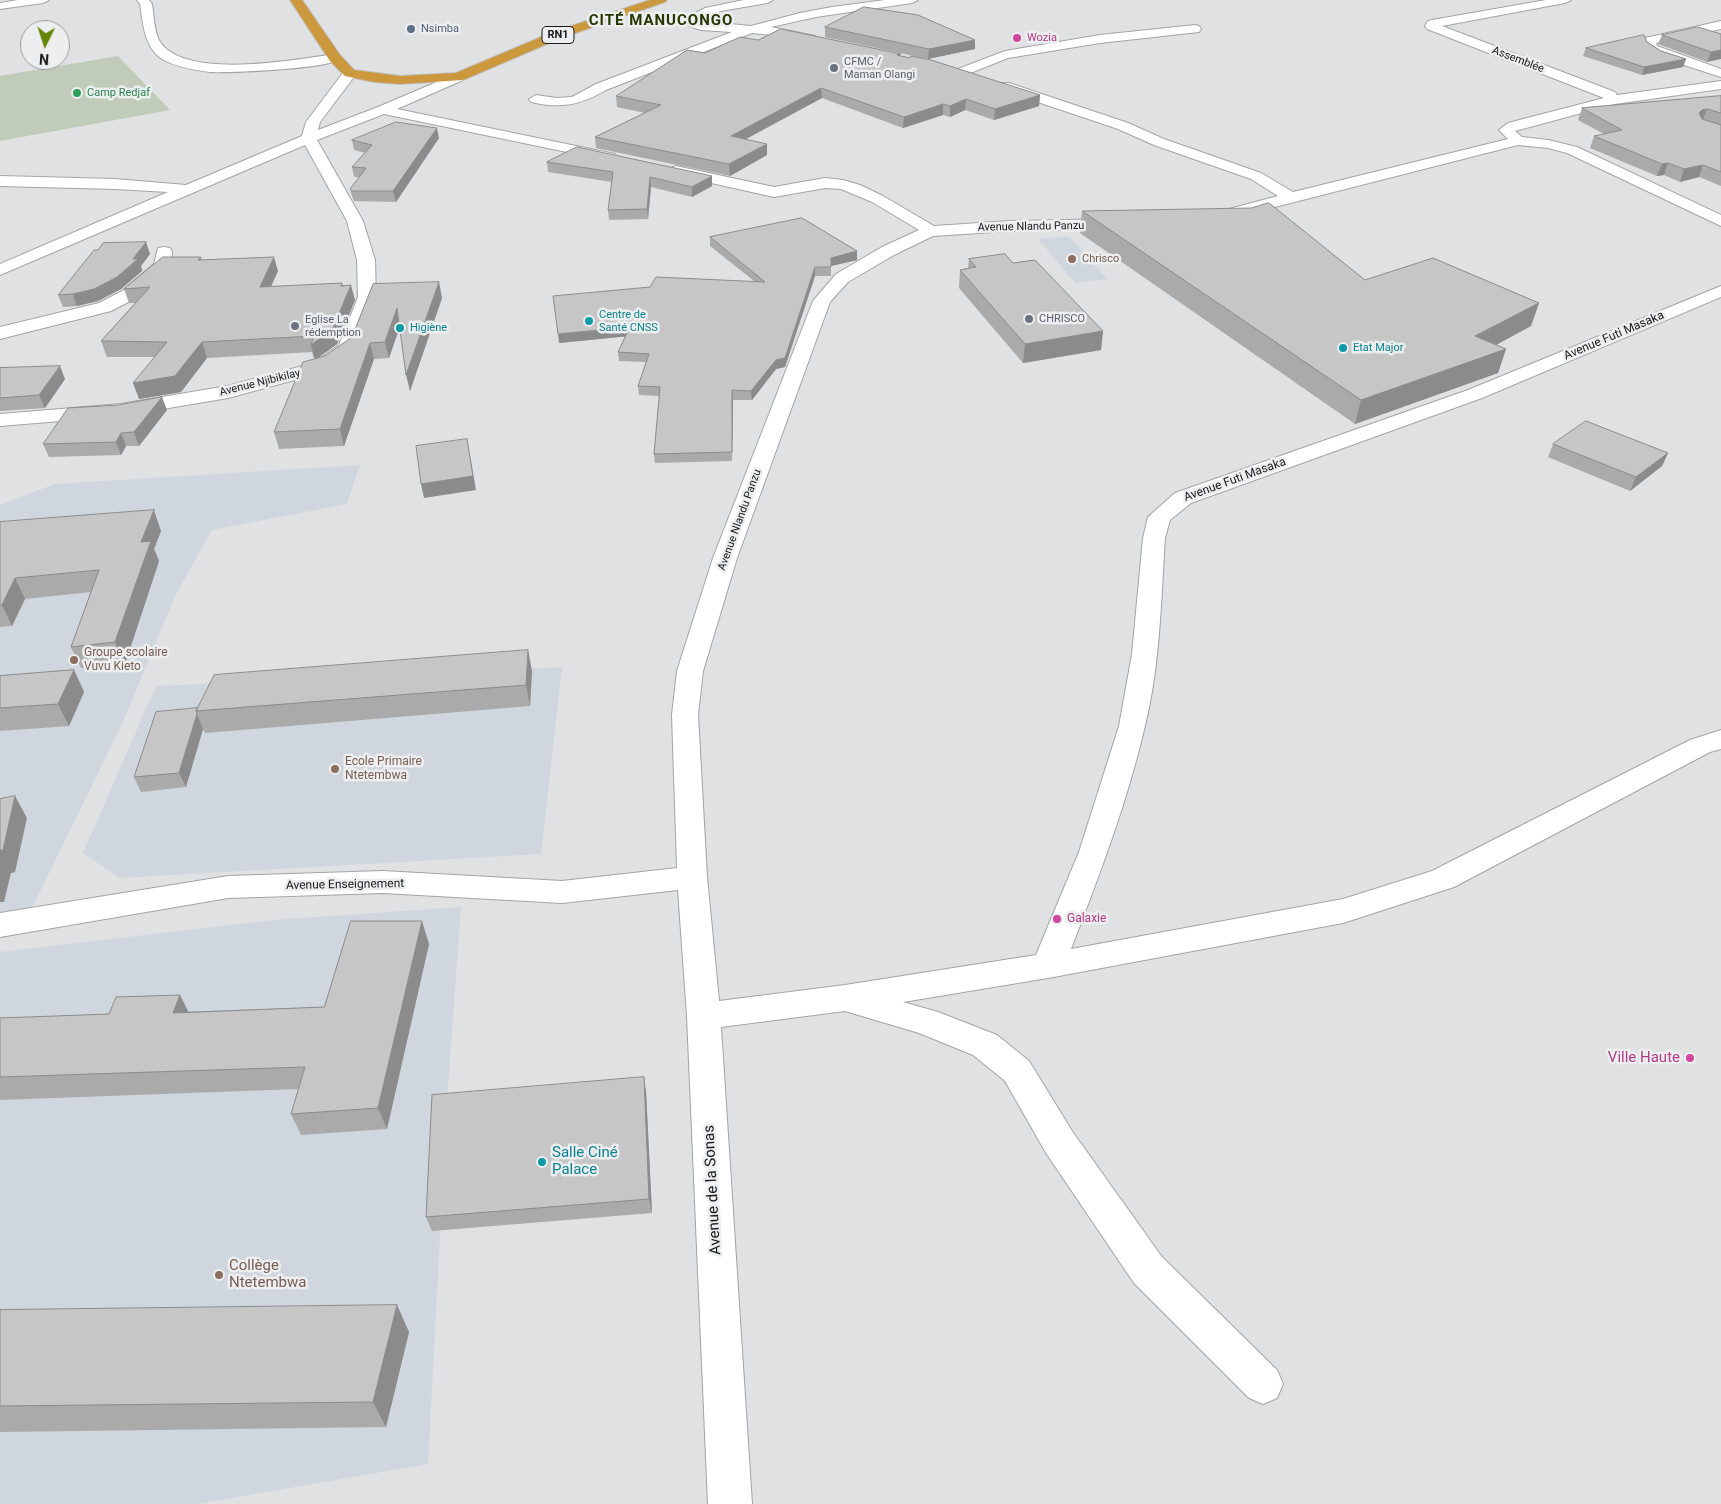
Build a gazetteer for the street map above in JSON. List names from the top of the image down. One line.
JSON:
{"streets":{"highway":["RN1"],"street":["Assemblée","Avenue Nlandu Panzu","Avenue Futi Masaka","Avenue Njibikilay","Avenue Enseignement","Avenue de la Sonas"]},"crossings":[["Avenue Nlandu Panzu","Avenue Enseignement"],["Avenue Nlandu Panzu","Avenue de la Sonas"],["Avenue Enseignement","Avenue de la Sonas"]],"districts":["CITÉ MANUCONGO"],"places":["Nsimba","Wozia","CFMC / Maman Olangi","Camp Redjaf","Chrisco","CHRISCO","Centre de Santé CNSS","Eglise La rédemption","Higiène","Etat Major","Groupe scolaire Vuvu Kieto","Ecole Primaire Ntetembwa","Galaxie","Ville Haute","Salle Ciné Palace","Collège Ntetembwa"],"north":"bottom"}
